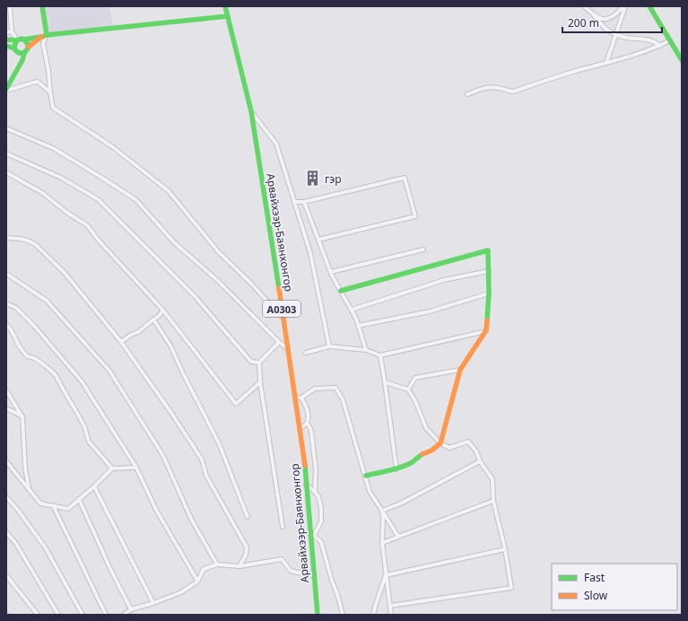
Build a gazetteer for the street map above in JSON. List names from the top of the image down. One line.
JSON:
{"streets":{"main road":["Арвайхээр-Баянхонгор","A0303"]},"places":{"building":["гэр"]},"legend":["Fast","Slow"],"scale_bar":"200 m"}
